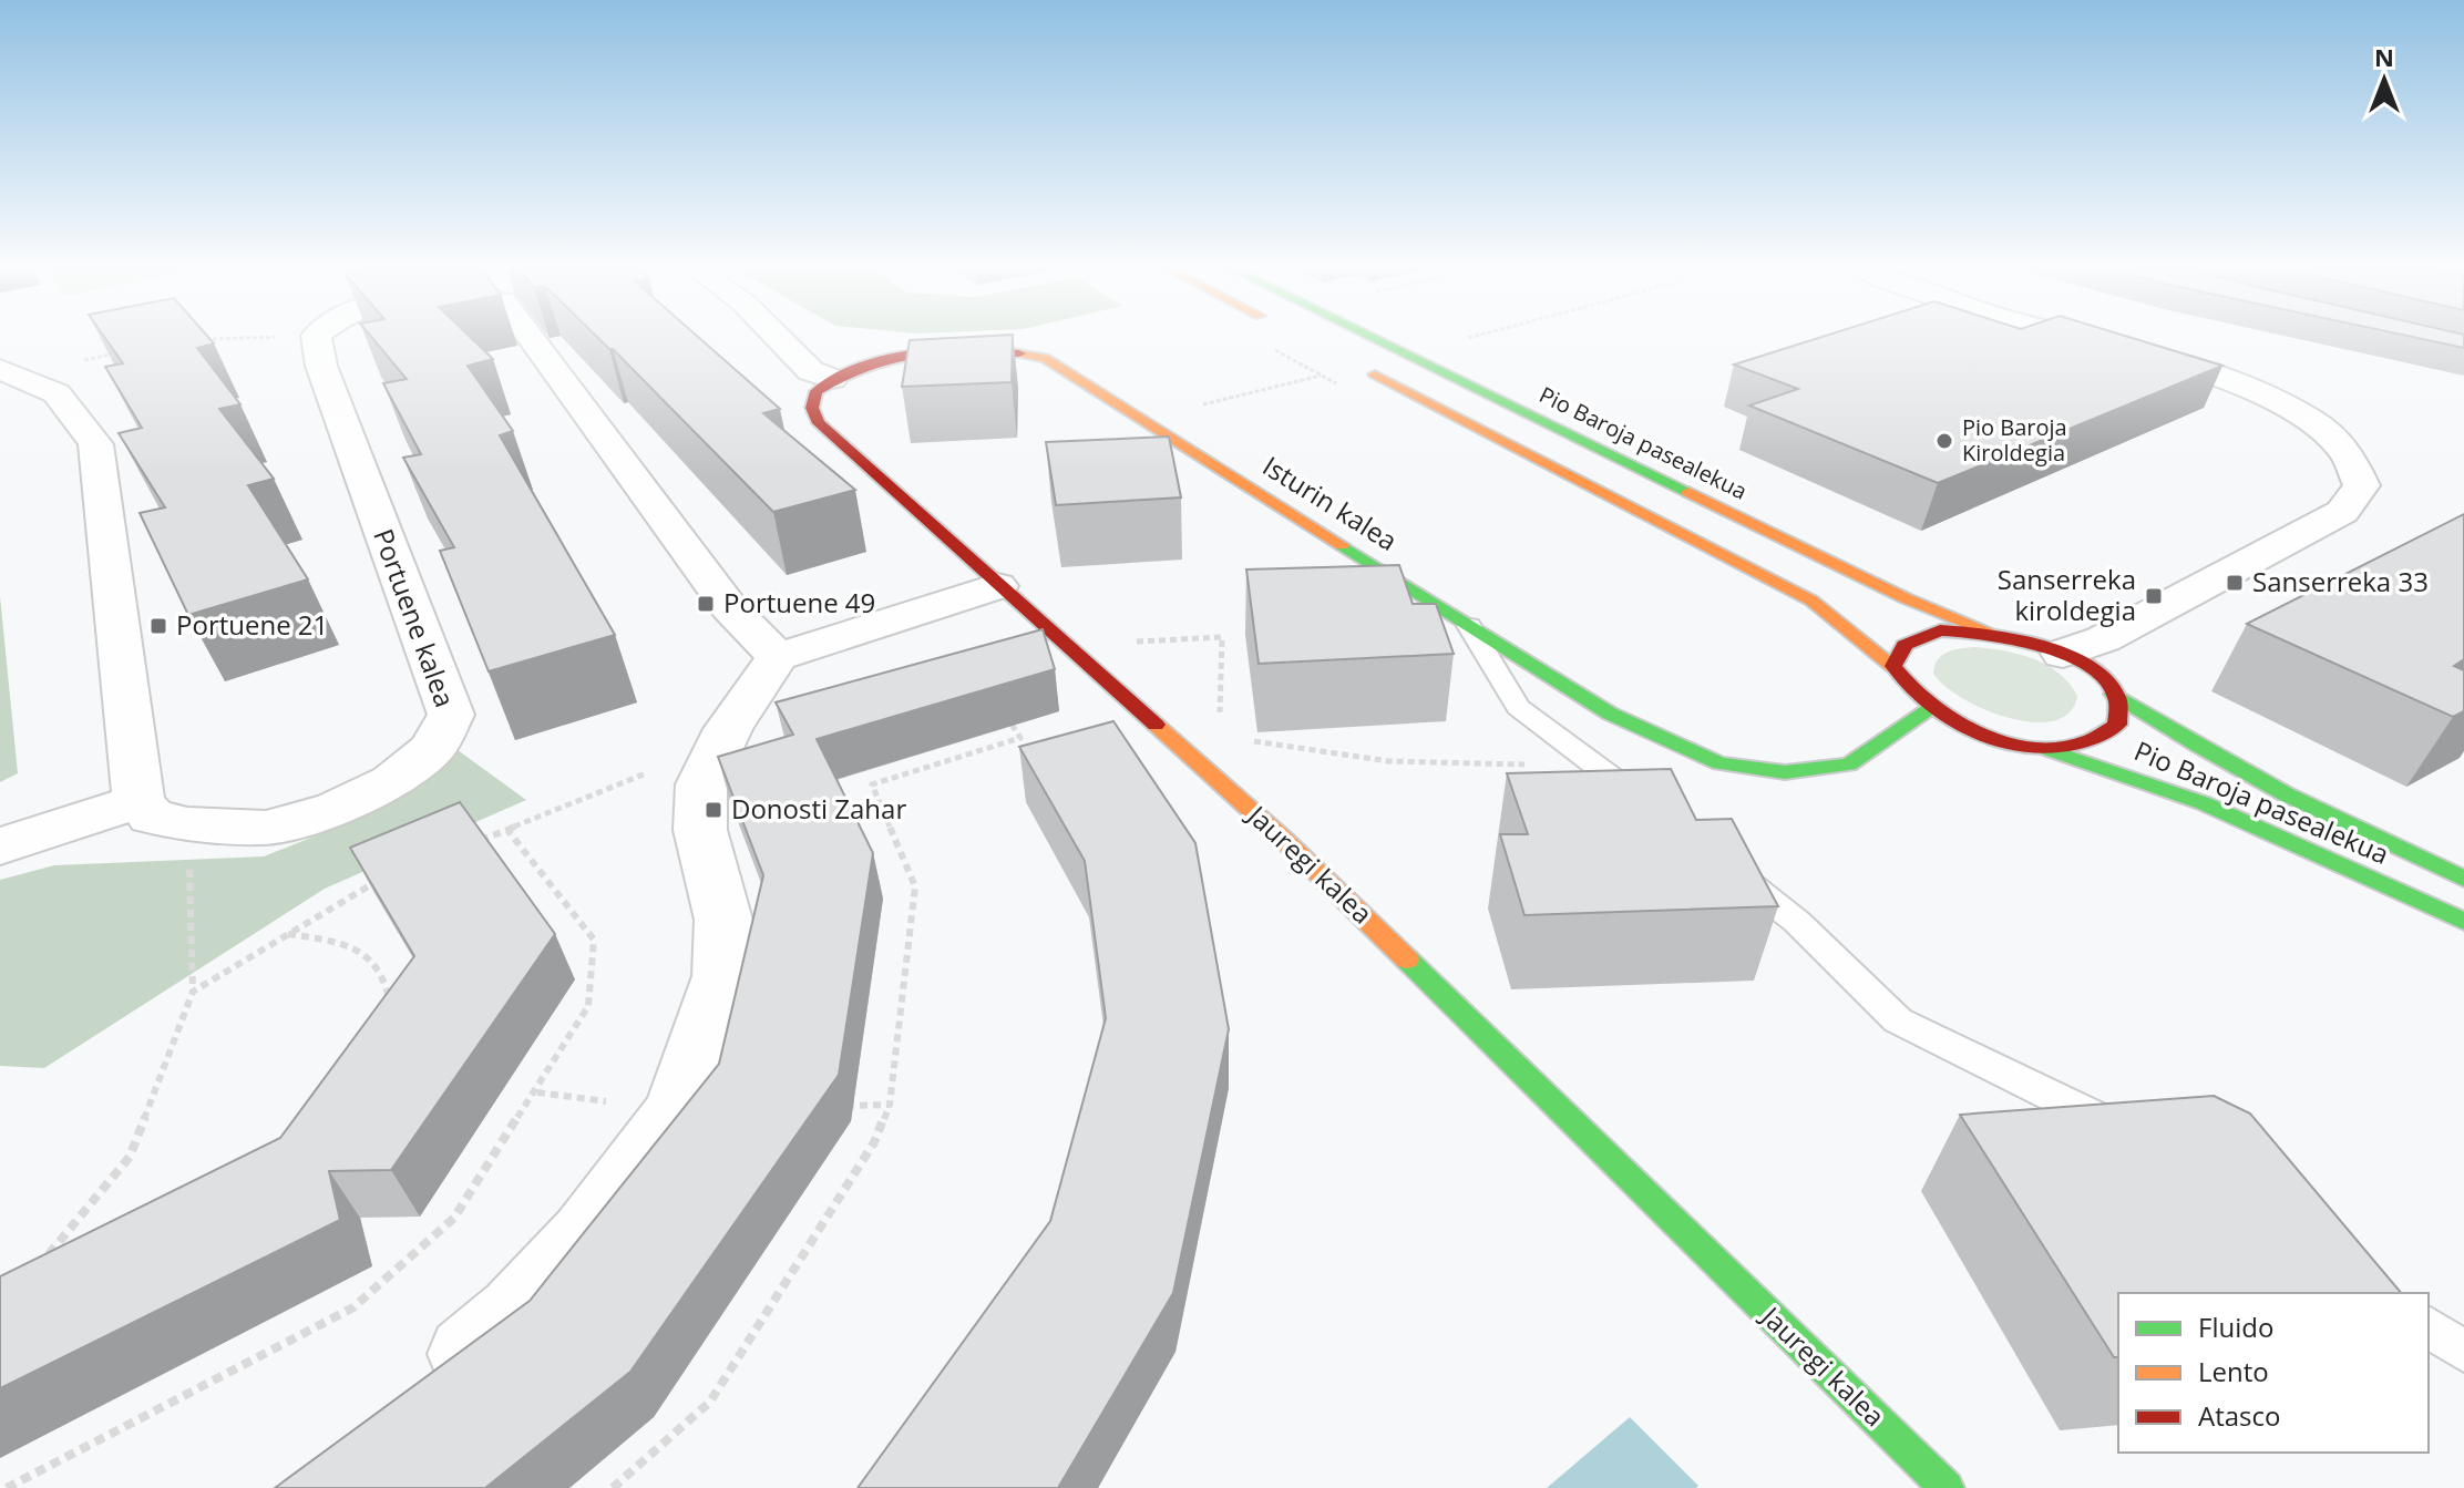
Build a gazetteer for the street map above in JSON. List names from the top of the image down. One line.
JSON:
{"streets":{"main road":["Pio Baroja pasealekua","Isturin kalea","Jauregi kalea"],"street":["Portuene kalea"]},"crossings":[["Pio Baroja pasealekua","Isturin kalea"],["Isturin kalea","Jauregi kalea"]],"places":{"other":["Pio Baroja Kiroldegia"],"transit":["Sanserreka 33","Sanserreka kiroldegia","Portuene 49","Portuene 21","Donosti Zahar"]},"legend":["Fluido","Lento","Atasco"],"north":"top"}
